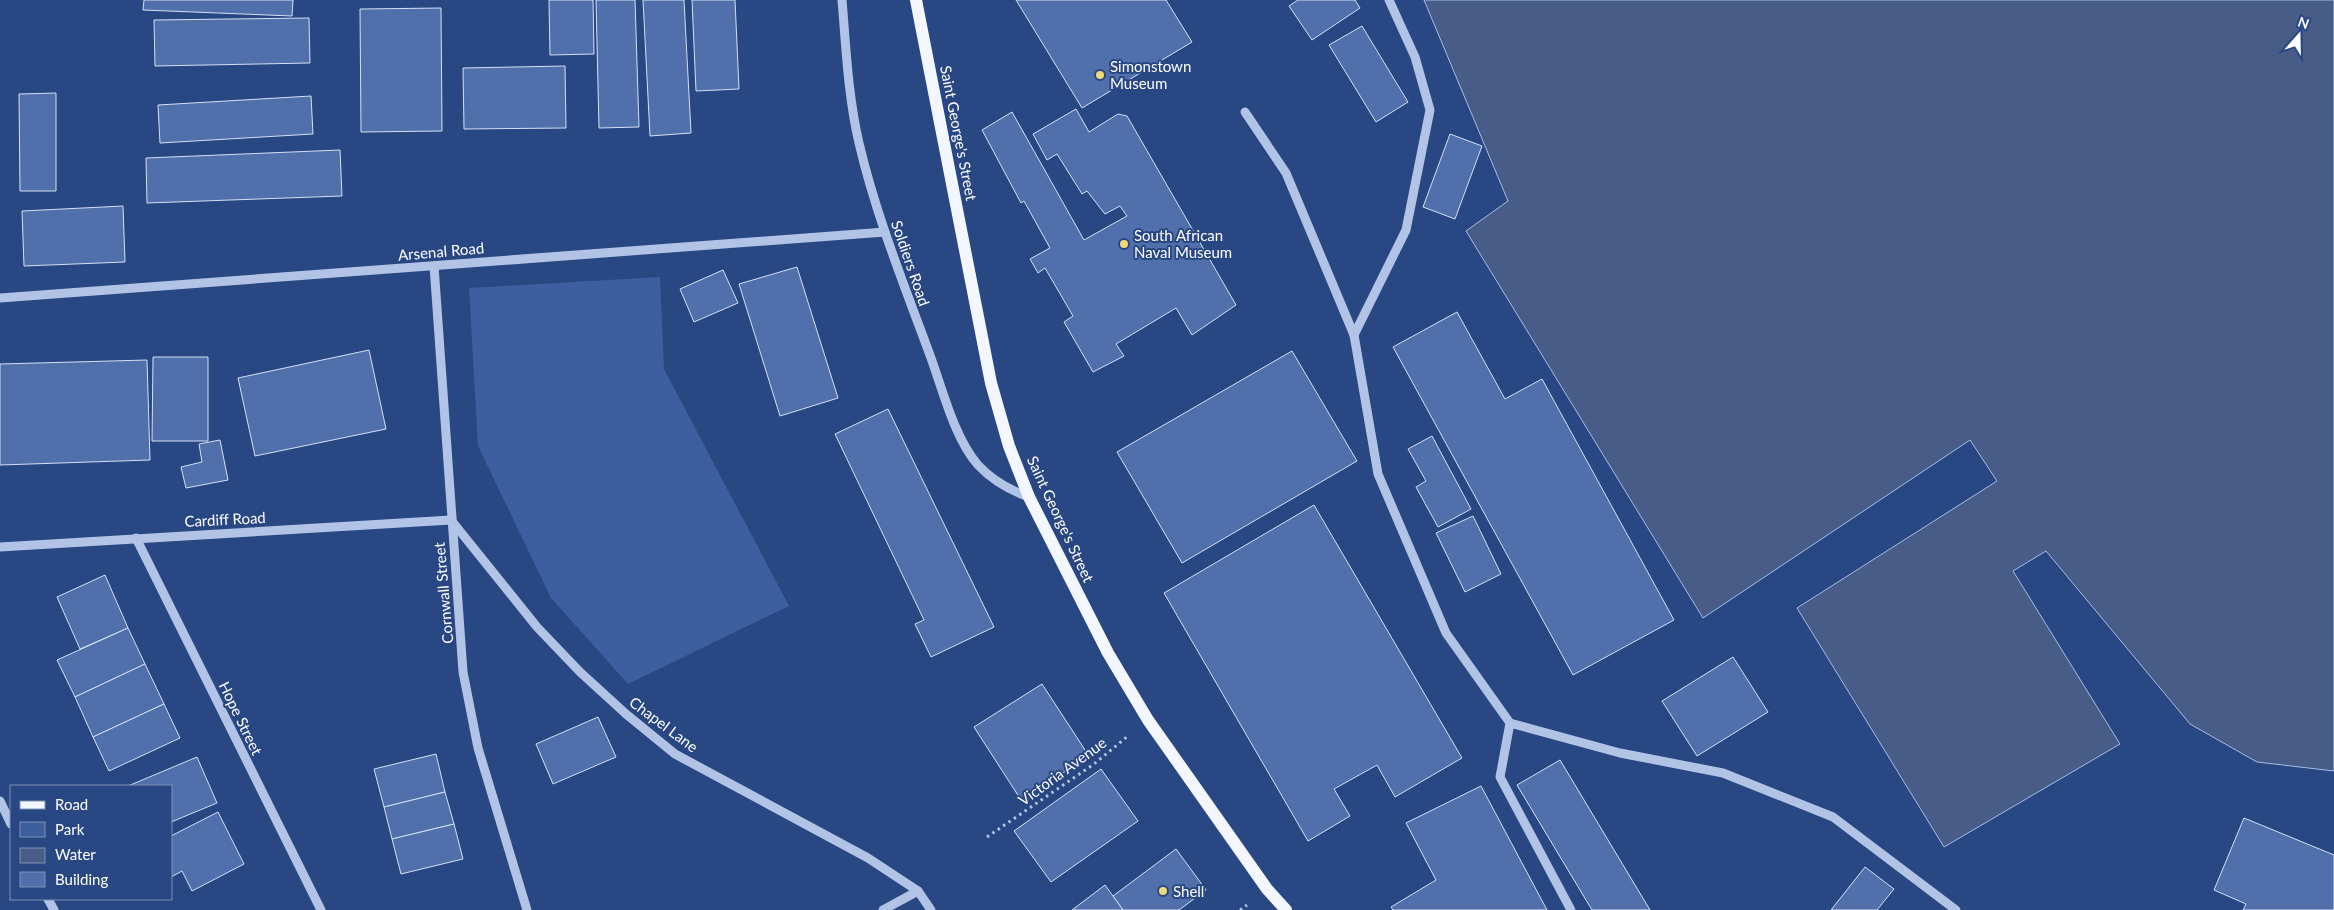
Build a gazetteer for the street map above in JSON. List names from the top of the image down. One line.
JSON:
{"streets":{"main road":["Saint George's Street"],"street":["Arsenal Road","Soldiers Road","Cardiff Road","Cornwall Street","Hope Street","Chapel Lane"],"path":["Victoria Avenue"]},"crossings":[["Saint George's Street","Soldiers Road"],["Saint George's Street","Victoria Avenue"],["Arsenal Road","Soldiers Road"],["Arsenal Road","Cornwall Street"],["Cardiff Road","Cornwall Street"],["Cardiff Road","Hope Street"],["Cardiff Road","Chapel Lane"],["Cornwall Street","Chapel Lane"]],"places":["Simonstown Museum","South African Naval Museum","Shell"],"legend":["Road","Park","Water","Building"],"north":"top"}
